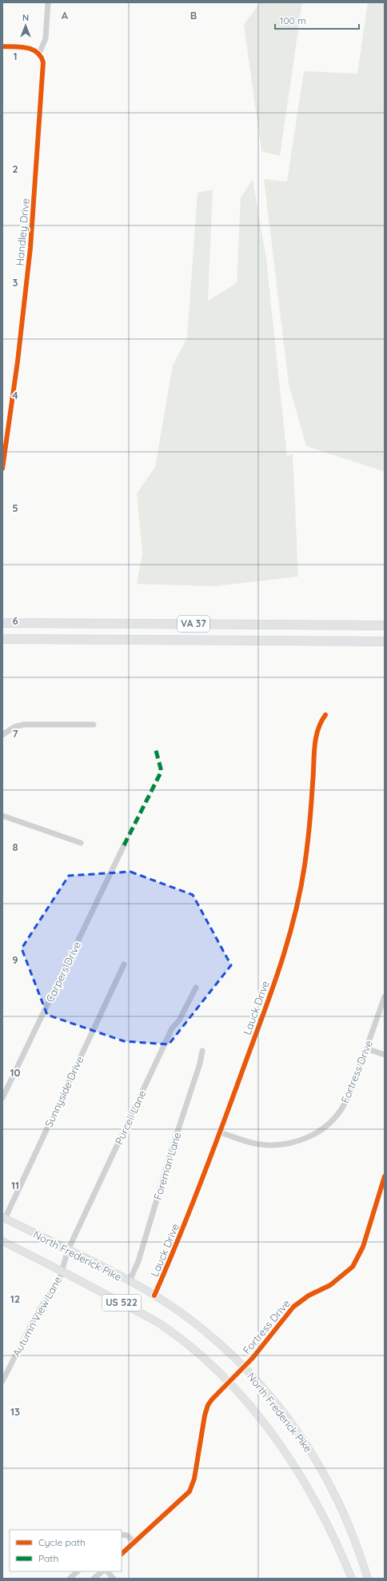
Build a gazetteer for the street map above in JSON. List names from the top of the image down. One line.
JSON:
{"streets":{"highway":["VA 37"],"main road":["North Frederick Pike","US 522"],"street":["Handley Drive","Carpers Drive","Lauck Drive","Fortress Drive","Sunnyside Drive","Purcell Lane","Foreman Lane","Autumn View Lane"]},"crossings":[["Lauck Drive","Fortress Drive"],["Lauck Drive","North Frederick Pike"],["Fortress Drive","North Frederick Pike"],["Sunnyside Drive","North Frederick Pike"],["Purcell Lane","North Frederick Pike"],["Purcell Lane","Autumn View Lane"],["Foreman Lane","North Frederick Pike"],["North Frederick Pike","Autumn View Lane"]],"legend":["Cycle path","Path"],"scale_bar":"100 m","north":"top","grid":{"columns":["A","B"],"rows":["1","2","3","4","5","6","7","8","9","10","11","12","13"]}}
